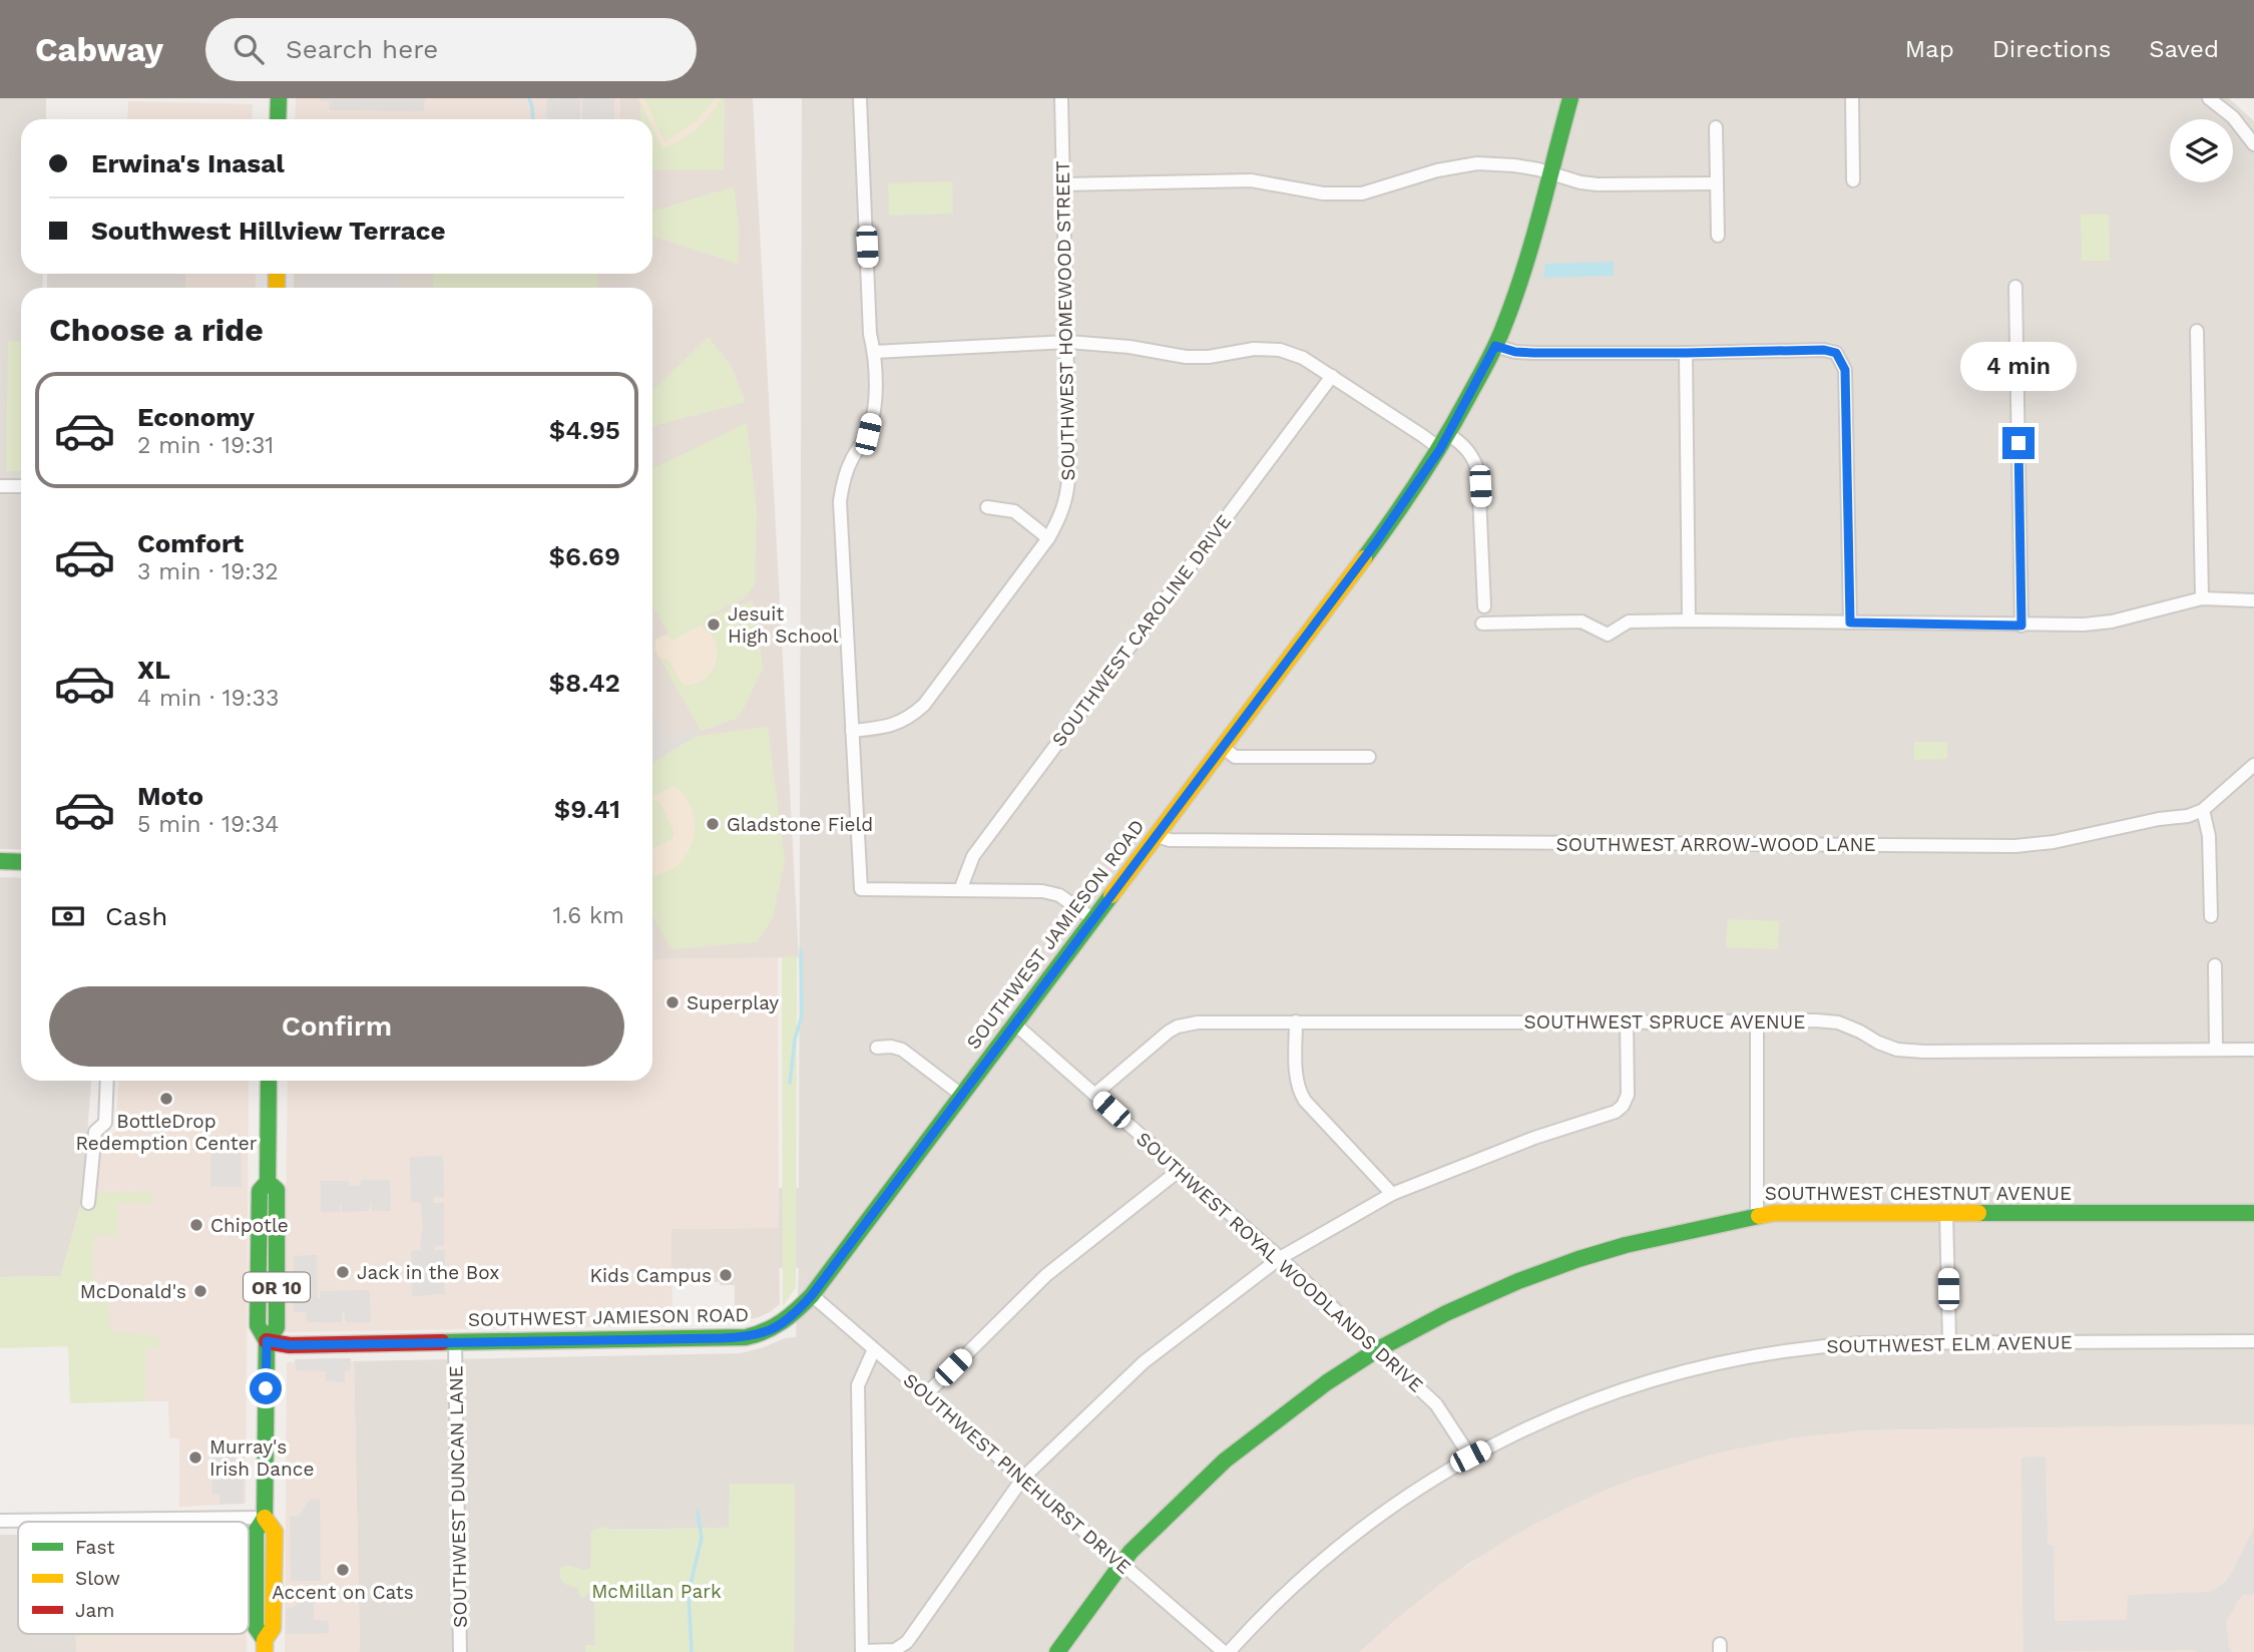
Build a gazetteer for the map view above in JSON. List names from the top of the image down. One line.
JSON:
{"streets":{"street":["SOUTHWEST HOMEWOOD STREET","SOUTHWEST CAROLINE DRIVE","SOUTHWEST ARROW-WOOD LANE","SOUTHWEST JAMIESON ROAD","SOUTHWEST SPRUCE AVENUE","SOUTHWEST CHESTNUT AVENUE","SOUTHWEST ROYAL WOODLANDS DRIVE","OR 10","SOUTHWEST ELM AVENUE","SOUTHWEST PINEHURST DRIVE","SOUTHWEST DUNCAN LANE"]},"crossings":[["SOUTHWEST ARROW-WOOD LANE","SOUTHWEST JAMIESON ROAD"],["SOUTHWEST JAMIESON ROAD","SOUTHWEST ROYAL WOODLANDS DRIVE"],["SOUTHWEST JAMIESON ROAD","OR 10"],["SOUTHWEST JAMIESON ROAD","SOUTHWEST PINEHURST DRIVE"],["SOUTHWEST JAMIESON ROAD","SOUTHWEST DUNCAN LANE"],["SOUTHWEST SPRUCE AVENUE","SOUTHWEST ROYAL WOODLANDS DRIVE"],["SOUTHWEST CHESTNUT AVENUE","SOUTHWEST ROYAL WOODLANDS DRIVE"],["SOUTHWEST CHESTNUT AVENUE","SOUTHWEST PINEHURST DRIVE"],["SOUTHWEST ROYAL WOODLANDS DRIVE","SOUTHWEST ELM AVENUE"],["SOUTHWEST ELM AVENUE","SOUTHWEST PINEHURST DRIVE"]],"parks":["McMillan Park"],"places":["Jesuit High School","Gladstone Field","Superplay","BottleDrop Redemption Center","Chipotle","Jack in the Box","Kids Campus","McDonald's","Murray's Irish Dance","Accent on Cats"],"legend":["Fast","Slow","Jam"],"page":{"header":"Cabway","search":"Search here","nav":["Map","Directions","Saved"],"banner":["Erwina's Inasal","Southwest Hillview Terrace"],"heading":"Choose a ride","bubble":"4 min","list":[{"name":"Economy","note":"2 min · 19:31","value":"$4.95"},{"name":"Comfort","note":"3 min · 19:32","value":"$6.69"},{"name":"XL","note":"4 min · 19:33","value":"$8.42"},{"name":"Moto","note":"5 min · 19:34","value":"$9.41"}],"pay":["Cash","1.6 km"],"buttons":"Confirm"}}
